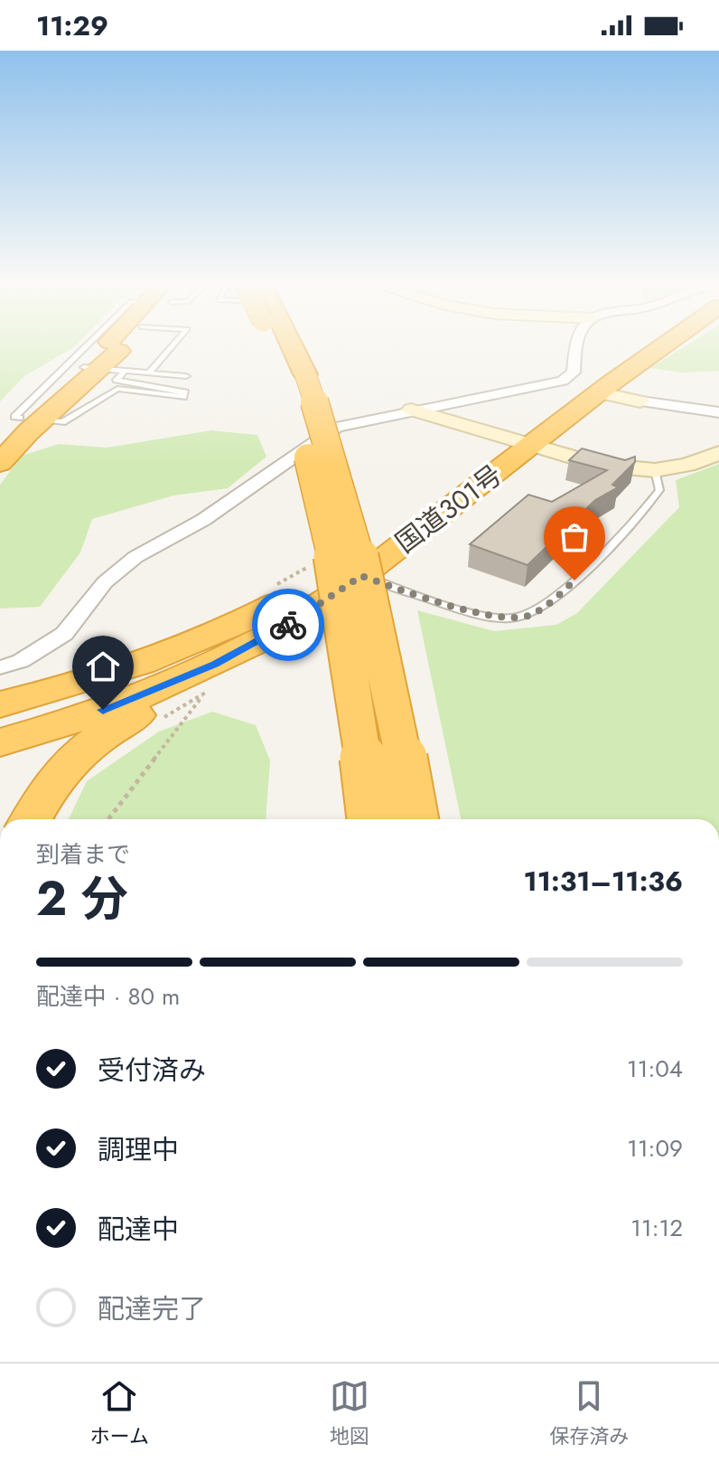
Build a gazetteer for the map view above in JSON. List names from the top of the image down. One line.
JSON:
{"streets":{"highway":["国道301号"]},"page":{"status":"11:29","heading":["2 分","到着まで","11:31–11:36"],"bar":"配達中 · 80 m","list":[["受付済み","11:04"],["調理中","11:09"],["配達中","11:12"],"配達完了"],"tabs":["ホーム","地図","保存済み"]}}
